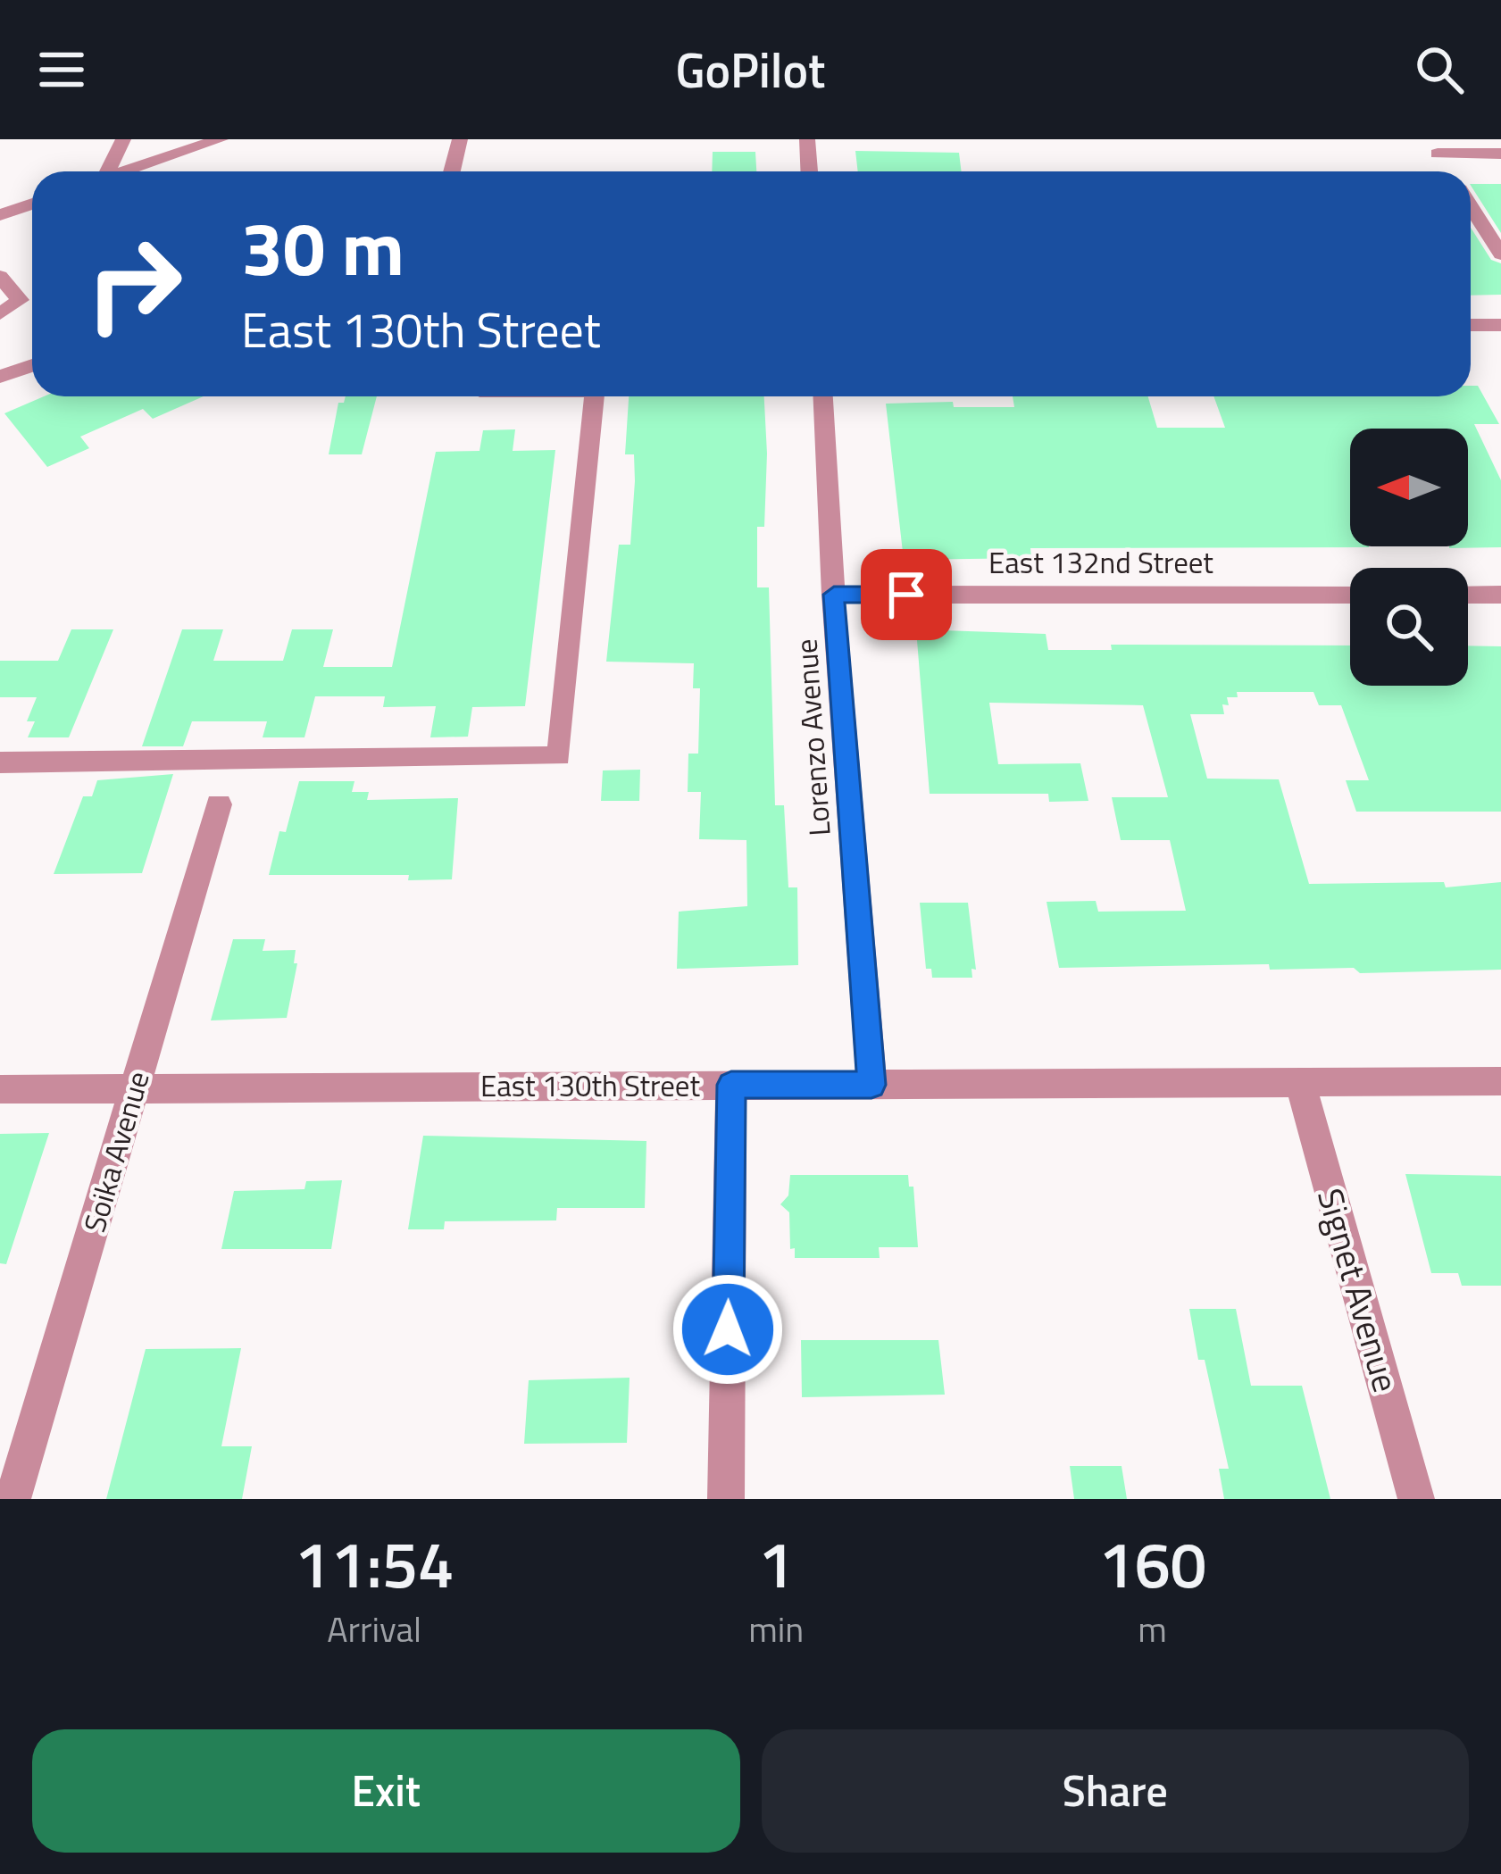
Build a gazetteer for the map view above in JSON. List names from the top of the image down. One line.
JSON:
{"streets":{"street":["East 132nd Street","Lorenzo Avenue","East 130th Street","Soika Avenue","Signet Avenue"]},"crossings":[["East 132nd Street","Lorenzo Avenue"],["Lorenzo Avenue","East 130th Street"],["East 130th Street","Soika Avenue"],["East 130th Street","Signet Avenue"]],"north":"left","page":{"header":"GoPilot","turn":["30 m","East 130th Street"],"eta":["11:54","Arrival","1","min","160","m"],"buttons":["Exit","Share"]}}
